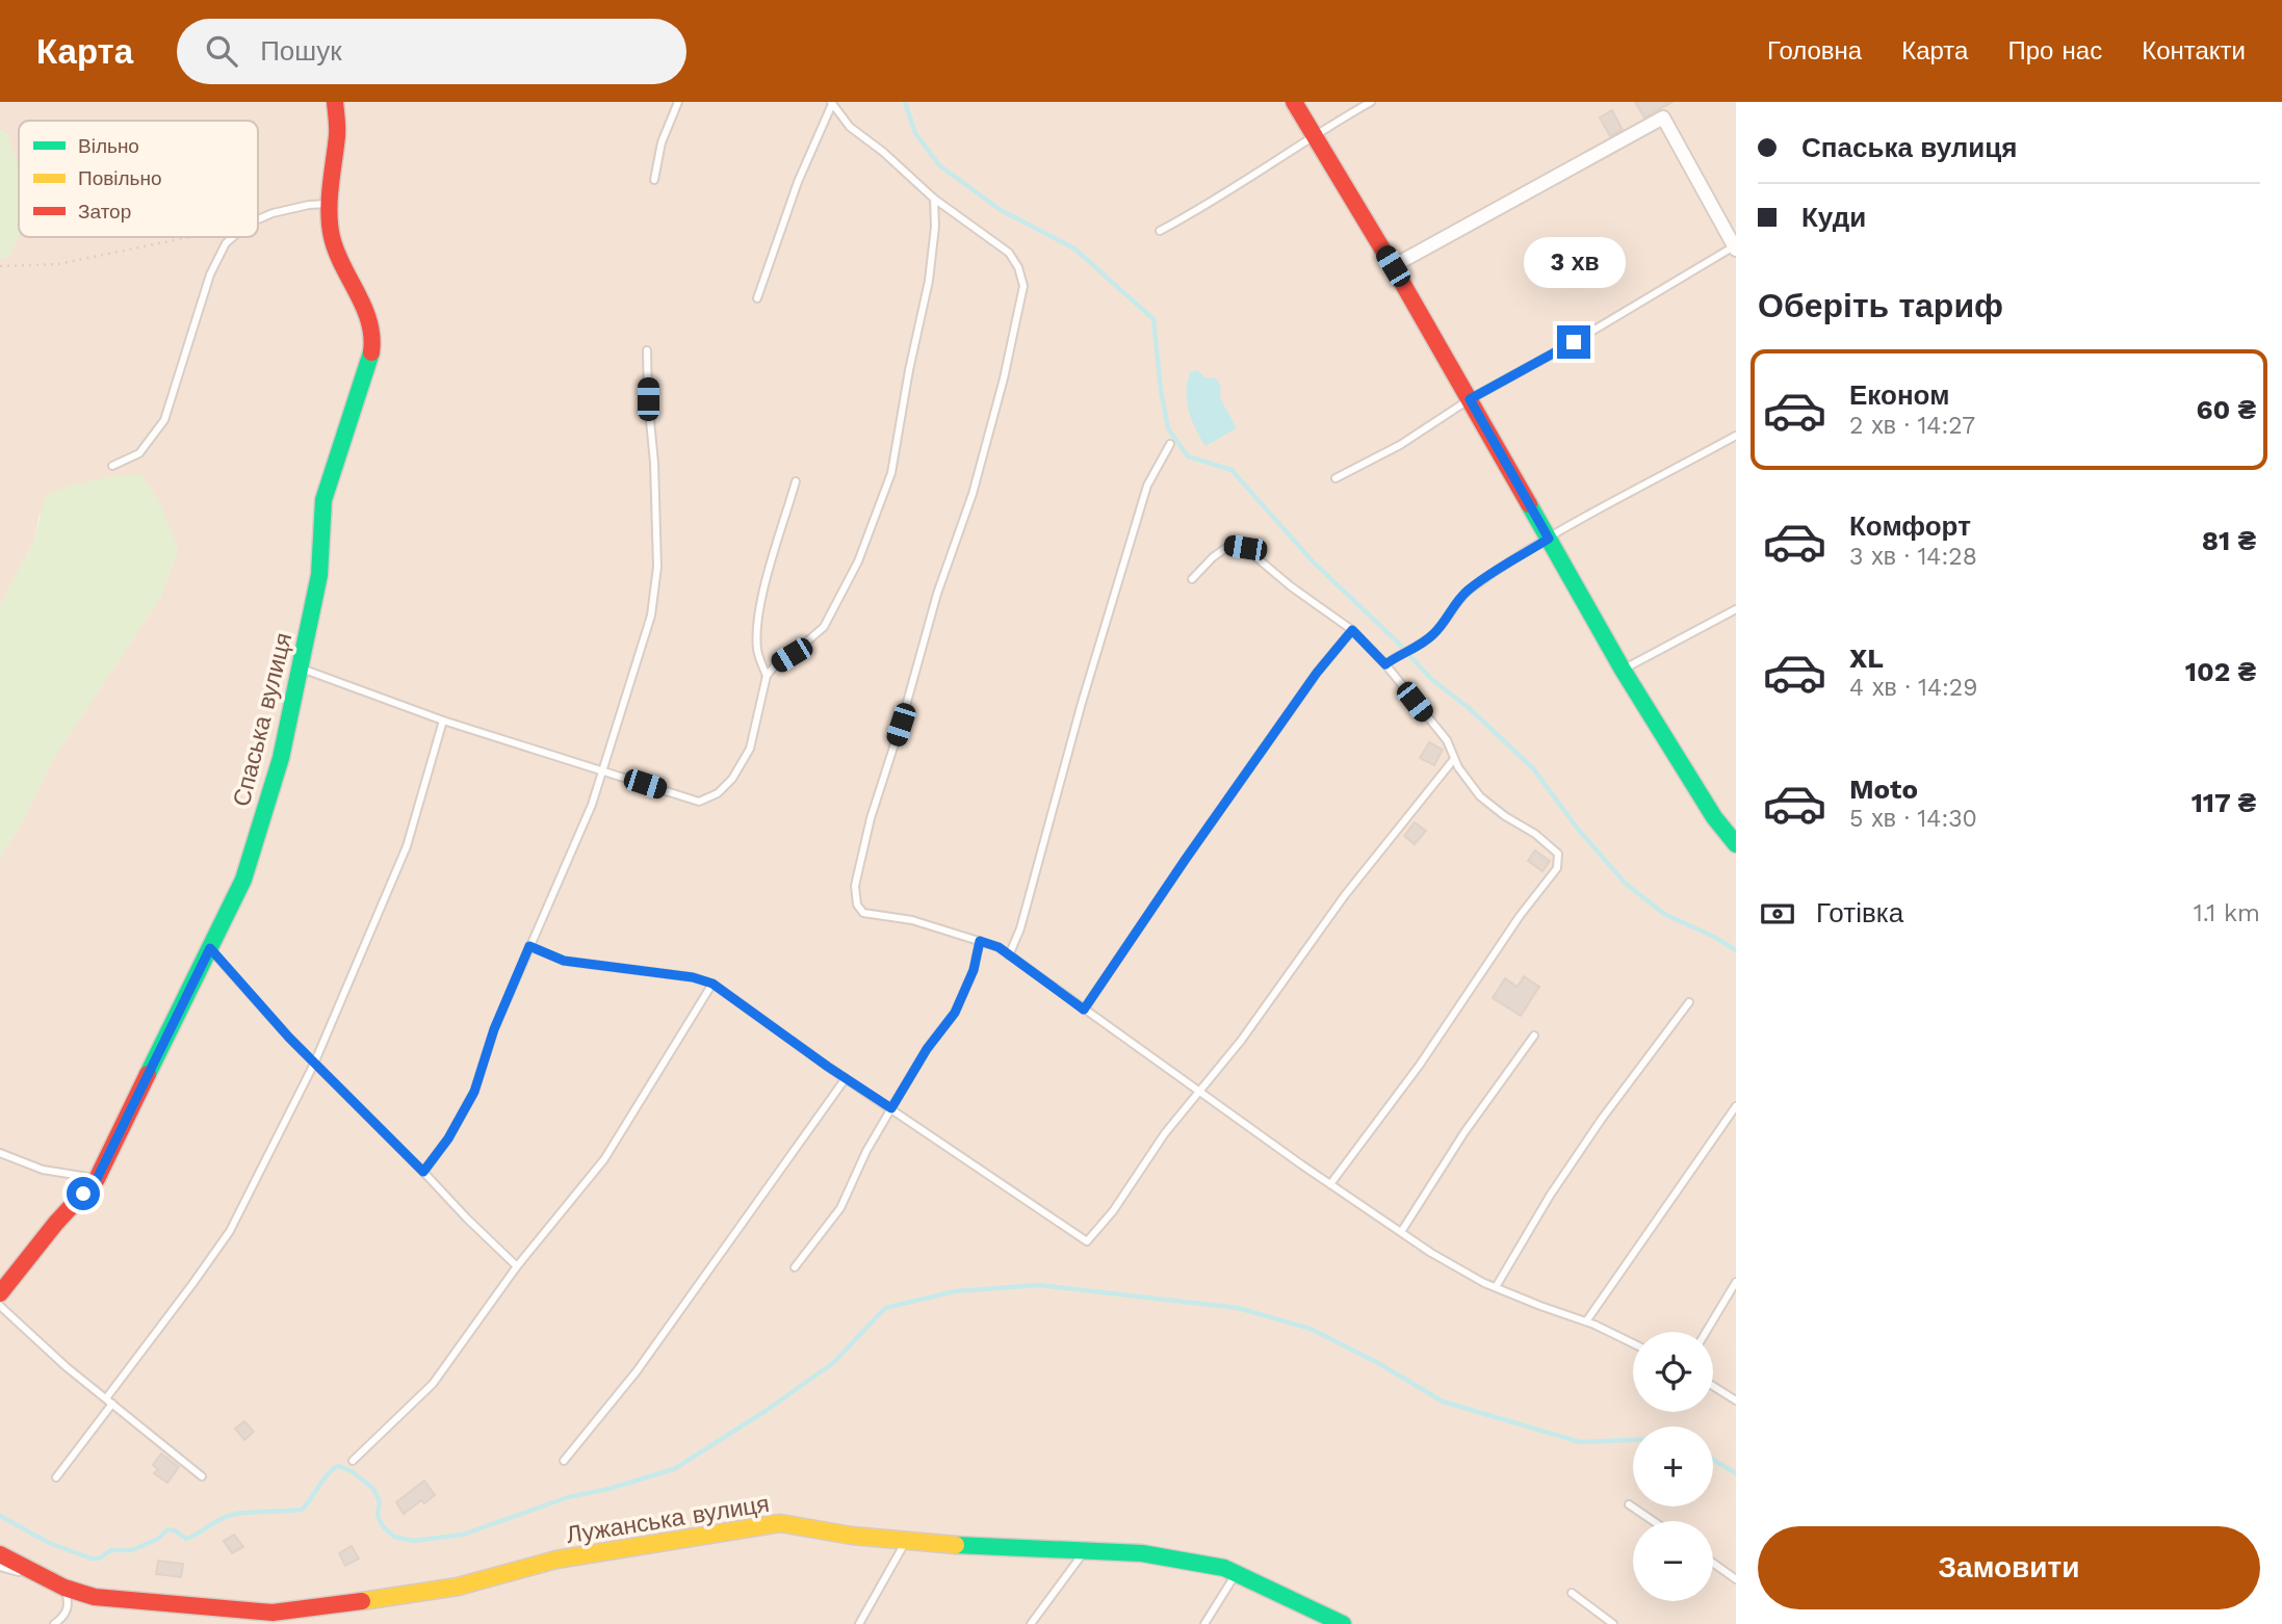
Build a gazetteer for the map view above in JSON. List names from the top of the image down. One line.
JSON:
{"streets":{"street":["Спаська вулиця","Лужанська вулиця"]},"legend":["Вільно","Повільно","Затор"],"page":{"header":"Карта","search":"Пошук","nav":["Головна","Карта","Про нас","Контакти"],"banner":["Спаська вулиця","Куди"],"bubble":"3 хв","heading":"Оберіть тариф","list":[{"name":"Економ","note":"2 хв · 14:27","value":"60 ₴"},{"name":"Комфорт","note":"3 хв · 14:28","value":"81 ₴"},{"name":"XL","note":"4 хв · 14:29","value":"102 ₴"},{"name":"Moto","note":"5 хв · 14:30","value":"117 ₴"}],"pay":["Готівка","1.1 km"],"map_buttons":["+","−"],"buttons":"Замовити"}}
